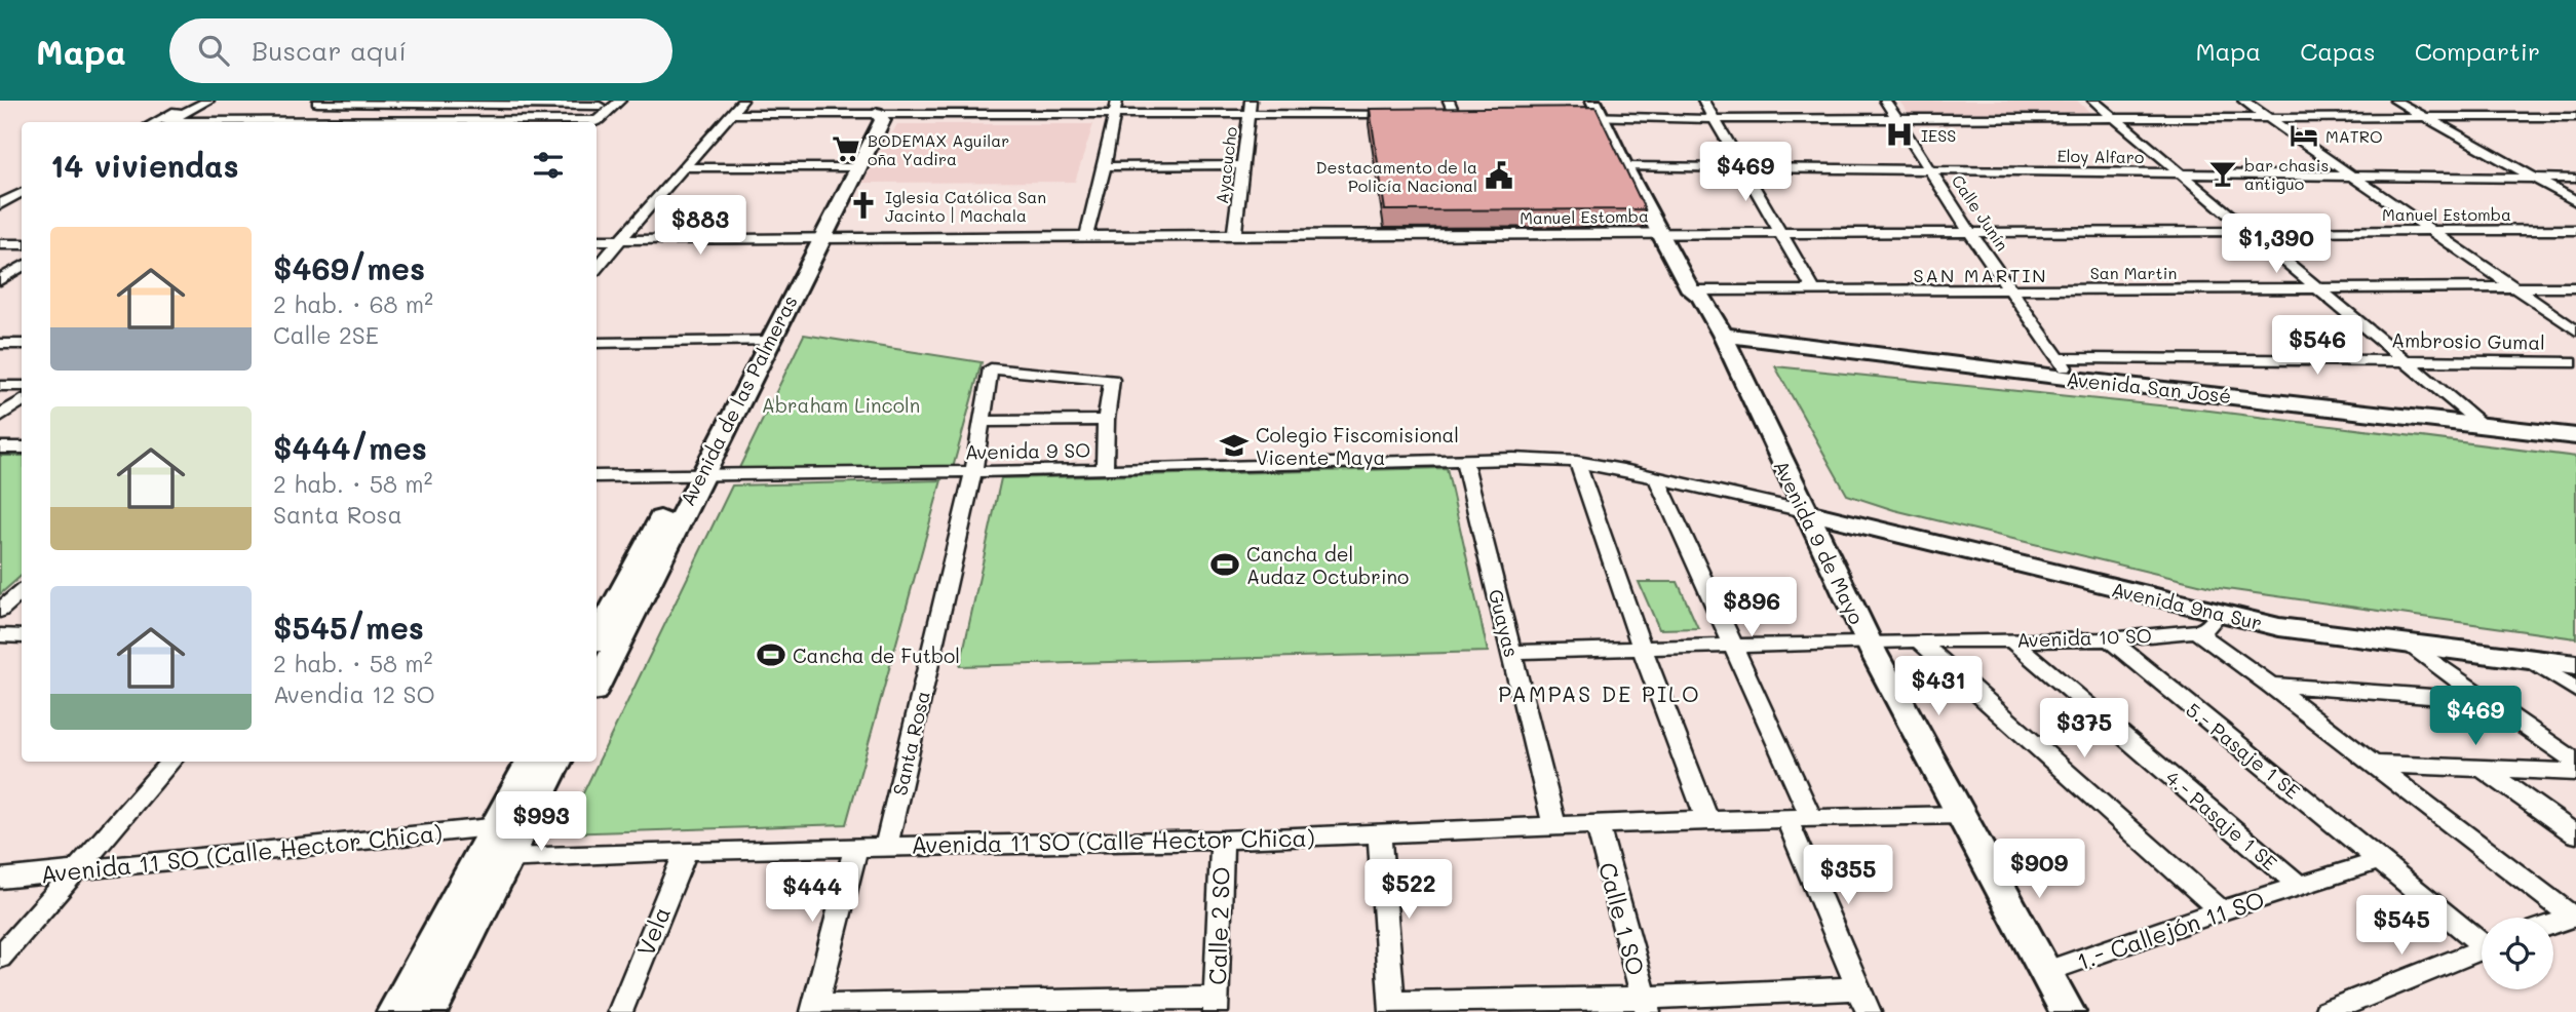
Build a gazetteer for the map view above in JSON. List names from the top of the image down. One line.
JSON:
{"streets":{"street":["Eloy Alfaro","Ayacucho","Calle Junín","Manuel Estomba","San Martin","Ambrosio Gumal","Avenida San José","Avenida de las Palmeras","Avenida 9 SO","Avenida 9 de Mayo","Avenida 9na Sur","Guayas","Avenida 10 SO","Santa Rosa","5.- Pasaje 1 SE","4.- Pasaje 1 SE","Avenida 11 SO (Calle Hector Chica)","Calle 1 SO","Calle 2 SO","1.- Callejón 11 SO","Vela"]},"crossings":[["Eloy Alfaro","Calle Junín"],["Eloy Alfaro","Avenida 9 de Mayo"],["Ayacucho","Manuel Estomba"],["Calle Junín","Manuel Estomba"],["Calle Junín","San Martin"],["Calle Junín","Ambrosio Gumal"],["Calle Junín","Avenida San José"],["Manuel Estomba","Avenida de las Palmeras"],["Manuel Estomba","Avenida 9 de Mayo"],["San Martin","Avenida 9 de Mayo"],["Avenida San José","Avenida 9 de Mayo"],["Avenida de las Palmeras","Avenida 9 SO"],["Avenida 9 SO","Avenida 9 de Mayo"],["Avenida 9 SO","Avenida 9na Sur"],["Avenida 9 SO","Guayas"],["Avenida 9 SO","Santa Rosa"],["Avenida 9 de Mayo","Avenida 9na Sur"],["Avenida 9 de Mayo","Avenida 10 SO"],["Avenida 9 de Mayo","Avenida 11 SO (Calle Hector Chica)"],["Avenida 9 de Mayo","1.- Callejón 11 SO"],["Guayas","Avenida 10 SO"],["Guayas","Avenida 11 SO (Calle Hector Chica)"],["Avenida 10 SO","5.- Pasaje 1 SE"],["Avenida 10 SO","4.- Pasaje 1 SE"],["Santa Rosa","Avenida 11 SO (Calle Hector Chica)"],["5.- Pasaje 1 SE","1.- Callejón 11 SO"],["4.- Pasaje 1 SE","1.- Callejón 11 SO"],["Avenida 11 SO (Calle Hector Chica)","Calle 1 SO"],["Avenida 11 SO (Calle Hector Chica)","Calle 2 SO"],["Avenida 11 SO (Calle Hector Chica)","Vela"]],"districts":["SAN MARTIN","PAMPAS DE PILO"],"parks":["Abraham Lincoln"],"places":{"hospital":["IESS"],"hotel":["MATRO"],"supermarket":["BODEMAX Aguilar oña Yadira"],"bar":["bar chasis antiguo"],"public building":["Destacamento de la Policía Nacional"],"church":["Iglesia Católica San Jacinto | Machala"],"school or university":["Colegio Fiscomisional Vicente Maya"],"sports":["Cancha del Audaz Octubrino","Cancha de Futbol"]},"page":{"header":"Mapa","search":"Buscar aquí","nav":["Mapa","Capas","Compartir"],"heading":"14 viviendas","price":["$469","$883","$1,390","$546","$896","$431","$469","$375","$993","$909","$355","$522","$444","$545"],"list":[{"name":"$469/mes","note":"2 hab. · 68 m² · Calle 2SE"},{"name":"$444/mes","note":"2 hab. · 58 m² · Santa Rosa"},{"name":"$545/mes","note":"2 hab. · 58 m² · Avendia 12 SO"}]}}
